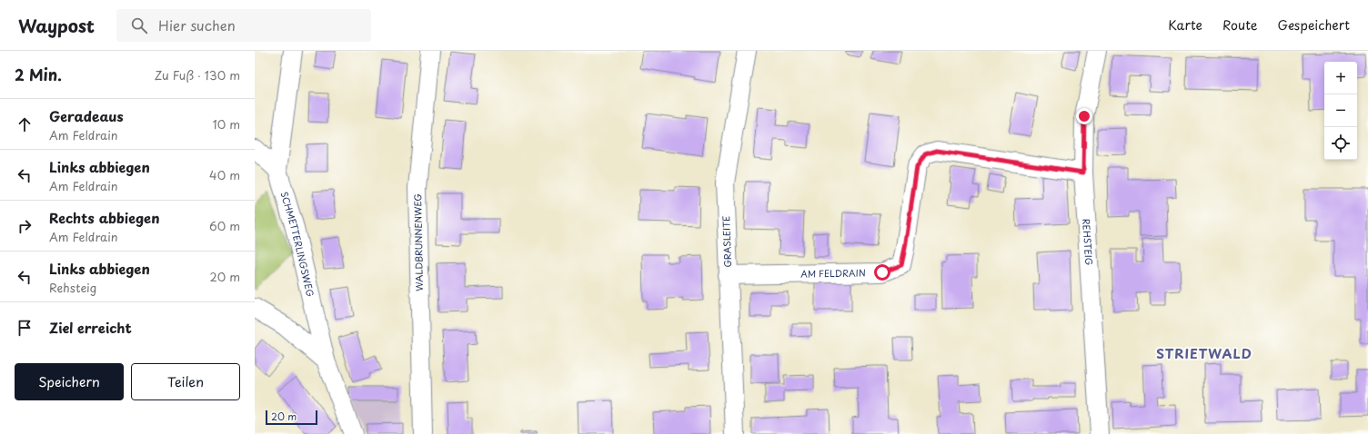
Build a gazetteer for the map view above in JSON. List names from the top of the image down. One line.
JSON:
{"streets":{"street":["GRASLEITE","WALDBRUNNENWEG","REHSTEIG","SCHMETTERLINGSWEG","AM FELDRAIN"]},"crossings":[["GRASLEITE","AM FELDRAIN"],["REHSTEIG","AM FELDRAIN"]],"districts":["STRIETWALD"],"scale_bar":"20 m","page":{"header":"Waypost","search":"Hier suchen","nav":["Karte","Route","Gespeichert"],"heading":["2 Min.","Zu Fuß · 130 m"],"map_buttons":["+","−"],"list":[["Geradeaus","Am Feldrain","10 m"],["Links abbiegen","Am Feldrain","40 m"],["Rechts abbiegen","Am Feldrain","60 m"],["Links abbiegen","Rehsteig","20 m"],"Ziel erreicht"],"buttons":["Speichern","Teilen"],"scale":"20 m"}}
